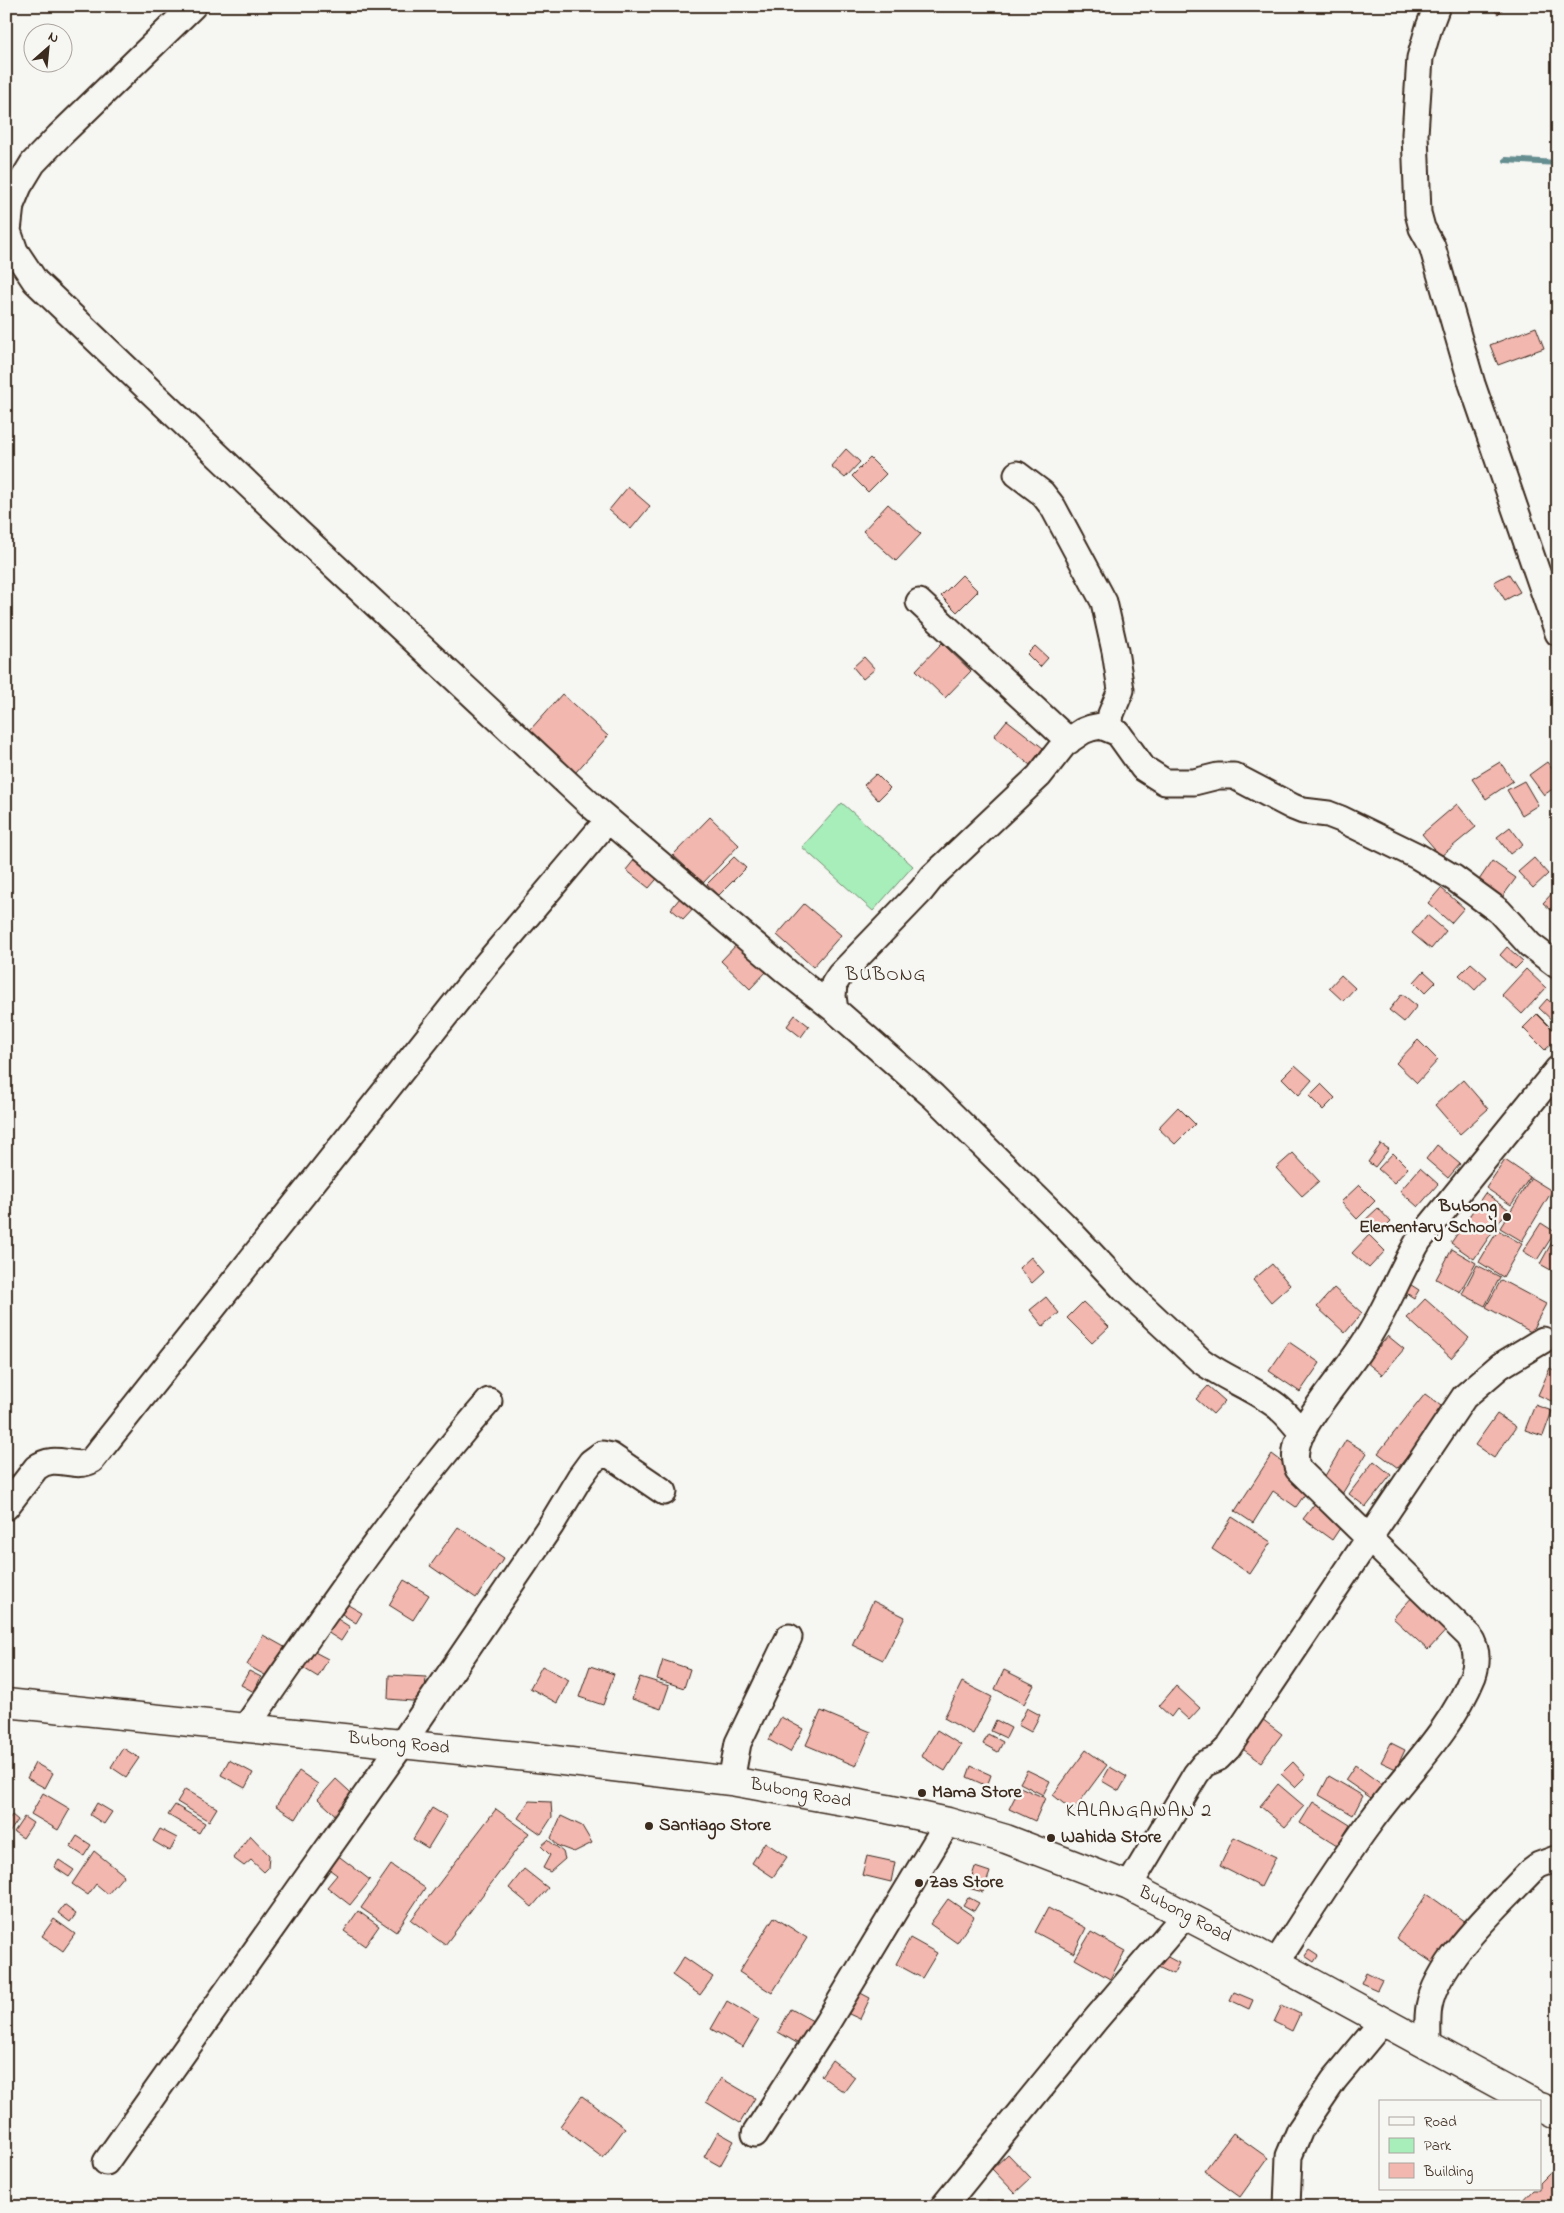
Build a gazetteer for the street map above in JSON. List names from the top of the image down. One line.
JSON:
{"streets":{"main road":["Bubong Road"]},"districts":["BUBONG","KALANGANAN 2"],"places":["Bubong Elementary School","Mama Store","Santiago Store","Wahida Store","Zas Store"],"legend":["Road","Park","Building"],"north":"top right"}
